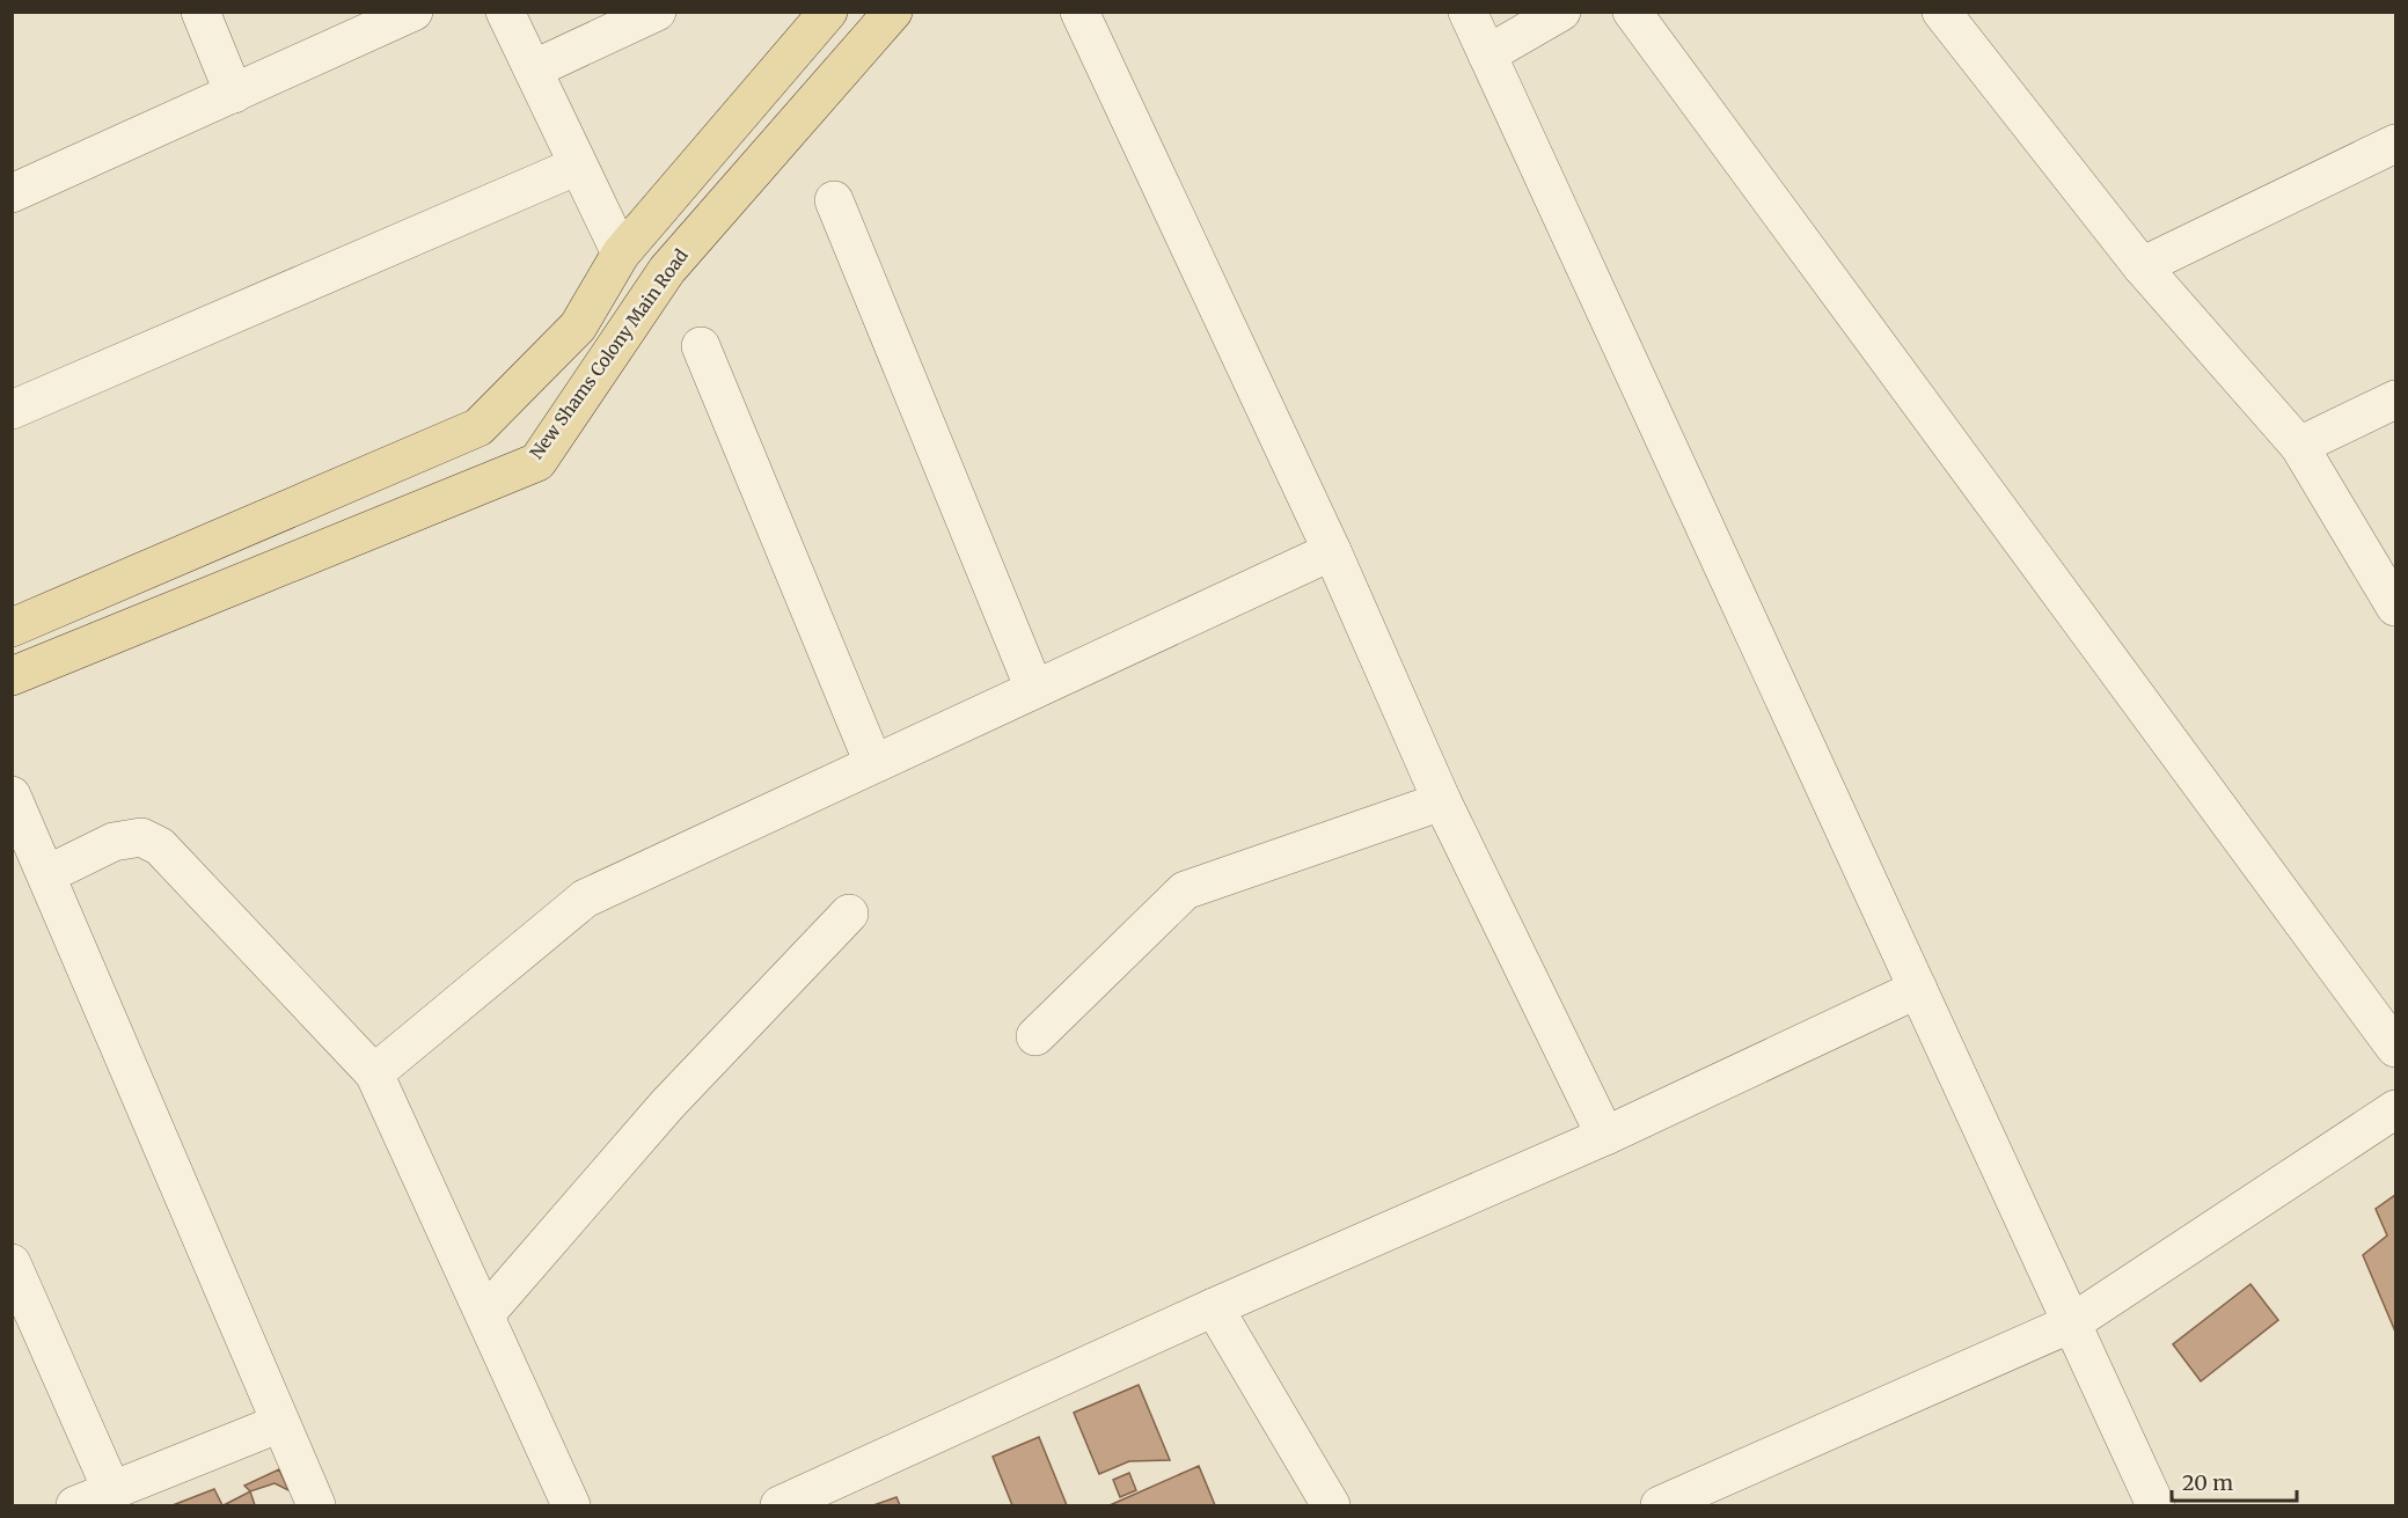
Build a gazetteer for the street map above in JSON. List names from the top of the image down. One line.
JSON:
{"streets":{"main road":["New Shams Colony Main Road"]},"scale_bar":"20 m"}
